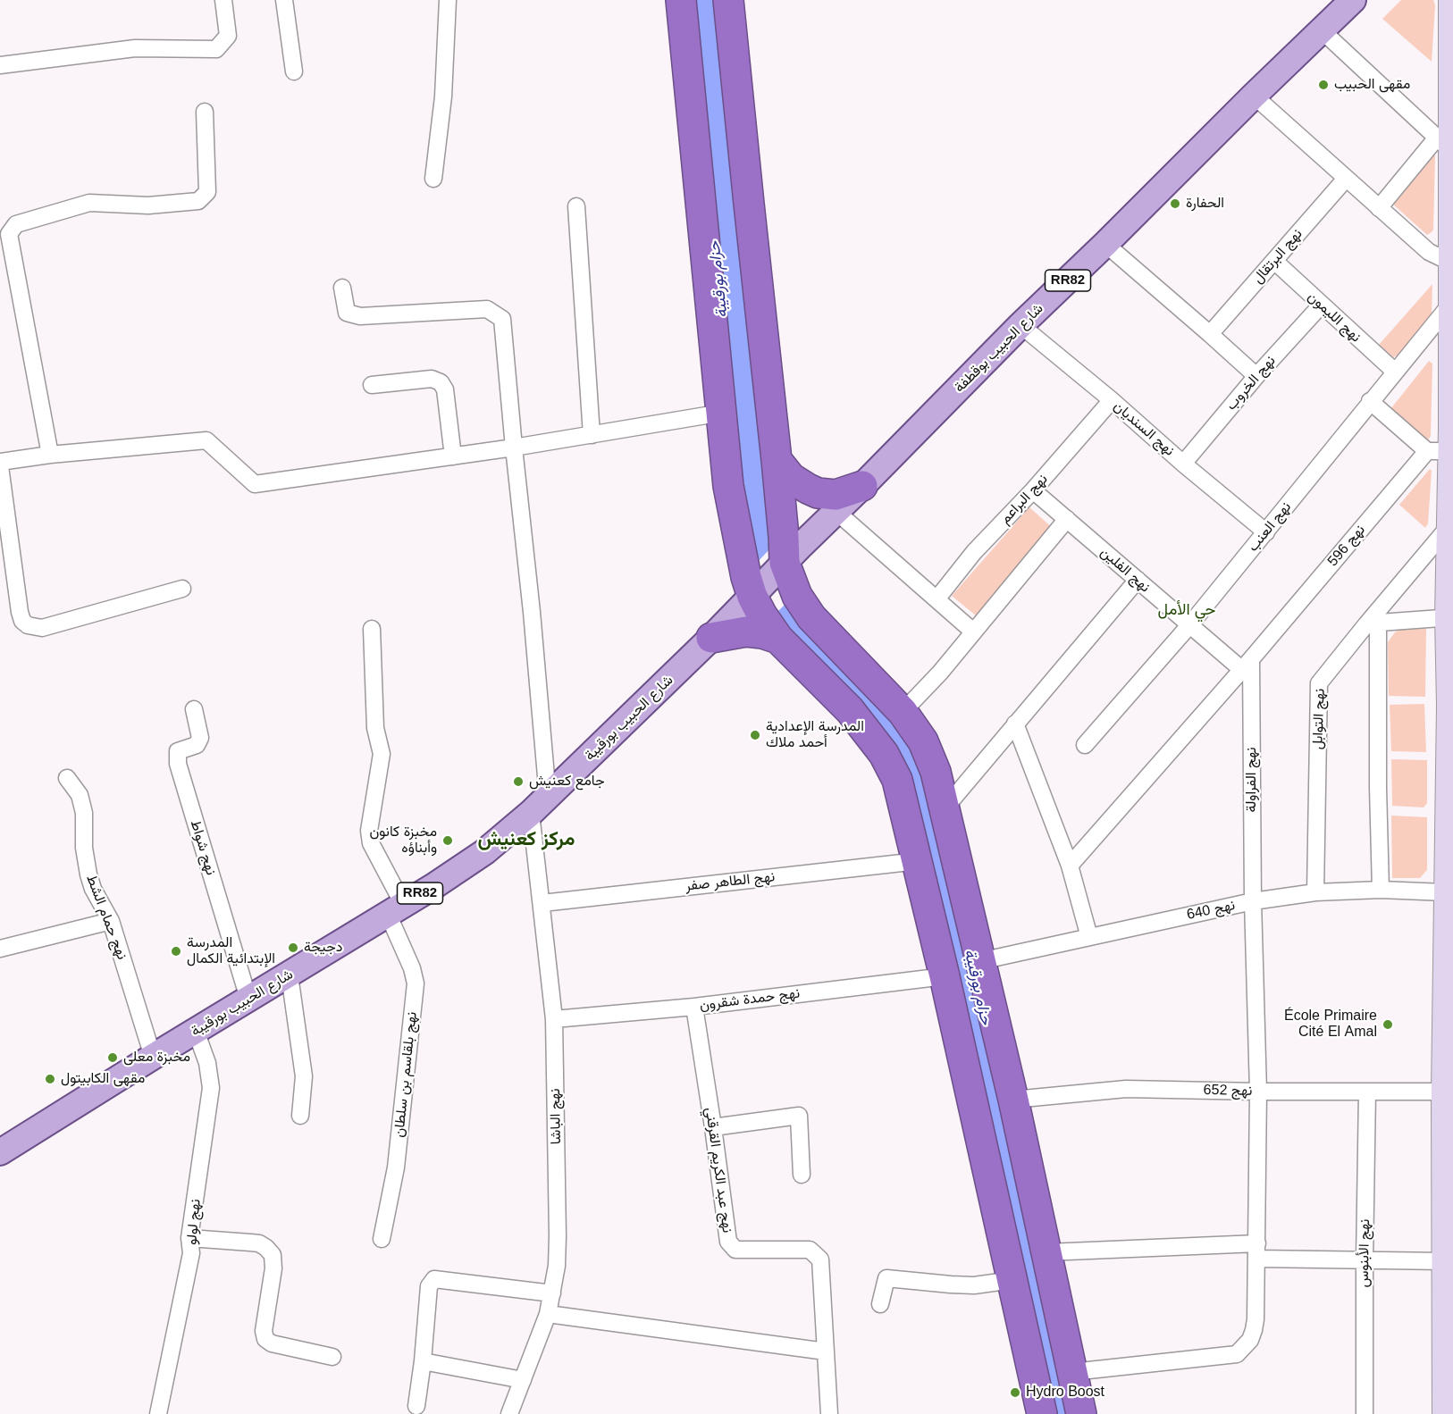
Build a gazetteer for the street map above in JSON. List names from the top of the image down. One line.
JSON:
{"streets":{"main road":["RR82","شارع الحبيب بوقطفة","شارع الحبيب بورقيبة"],"street":["نهج البرتقال","نهج الليمون","نهج الخروب","نهج السنديان","نهج البراعم","نهج العنب","نهج 596","نهج الفلين","نهج التوابل","نهج الفراولة","نهج شواط","نهج الطاهر صفر","نهج 640","نهج حمام الشط","نهج حمدة شقرون","نهج بلقاسم بن سلطان","نهج 652","نهج الباشا","نهج عبد الكريم القرقني","نهج لولو","نهج الأبنوس"]},"crossings":[["نهج البرتقال","نهج الليمون"],["نهج الليمون","نهج الخروب"],["نهج الليمون","نهج العنب"],["شارع الحبيب بوقطفة","نهج السنديان"],["شارع الحبيب بوقطفة","شارع الحبيب بورقيبة"],["نهج الخروب","نهج السنديان"],["نهج السنديان","نهج البراعم"],["نهج السنديان","نهج العنب"],["نهج البراعم","نهج الفلين"],["نهج العنب","نهج الفلين"],["نهج 596","نهج الفلين"],["نهج 596","نهج الفراولة"],["نهج الفلين","نهج الفراولة"],["شارع الحبيب بورقيبة","نهج شواط"],["شارع الحبيب بورقيبة","نهج حمام الشط"],["شارع الحبيب بورقيبة","نهج بلقاسم بن سلطان"],["شارع الحبيب بورقيبة","نهج الباشا"],["شارع الحبيب بورقيبة","نهج لولو"],["نهج التوابل","نهج 640"],["نهج الفراولة","نهج 640"],["نهج الفراولة","نهج 652"],["نهج الطاهر صفر","نهج الباشا"],["نهج حمدة شقرون","نهج الباشا"],["نهج حمدة شقرون","نهج عبد الكريم القرقني"],["نهج 652","نهج الأبنوس"]],"districts":["حي الأمل","مركز كعنيش"],"water":["حزام بورقيبة"],"places":["مقهى الحبيب","الحفارة","المدرسة الإعدادية أحمد ملاك","جامع كعنيش","مخبزة كانون وأبناؤه","دجيجة","المدرسة الإبتدائية الكمال","École Primaire Cité El Amal","مخبزة معلى","مقهى الكابيتول","Hydro Boost"]}
